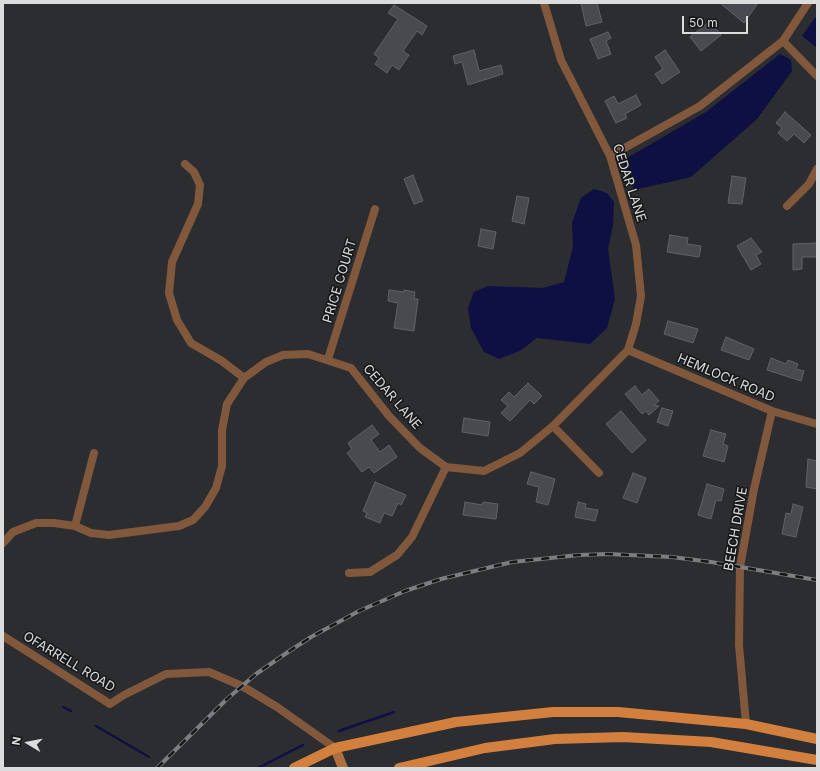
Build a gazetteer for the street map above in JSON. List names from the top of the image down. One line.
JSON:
{"streets":{"street":["CEDAR LANE","PRICE COURT","HEMLOCK ROAD","BEECH DRIVE","OFARRELL ROAD"]},"crossings":[["CEDAR LANE","PRICE COURT"],["CEDAR LANE","HEMLOCK ROAD"],["HEMLOCK ROAD","BEECH DRIVE"]],"scale_bar":"50 m","north":"left"}
